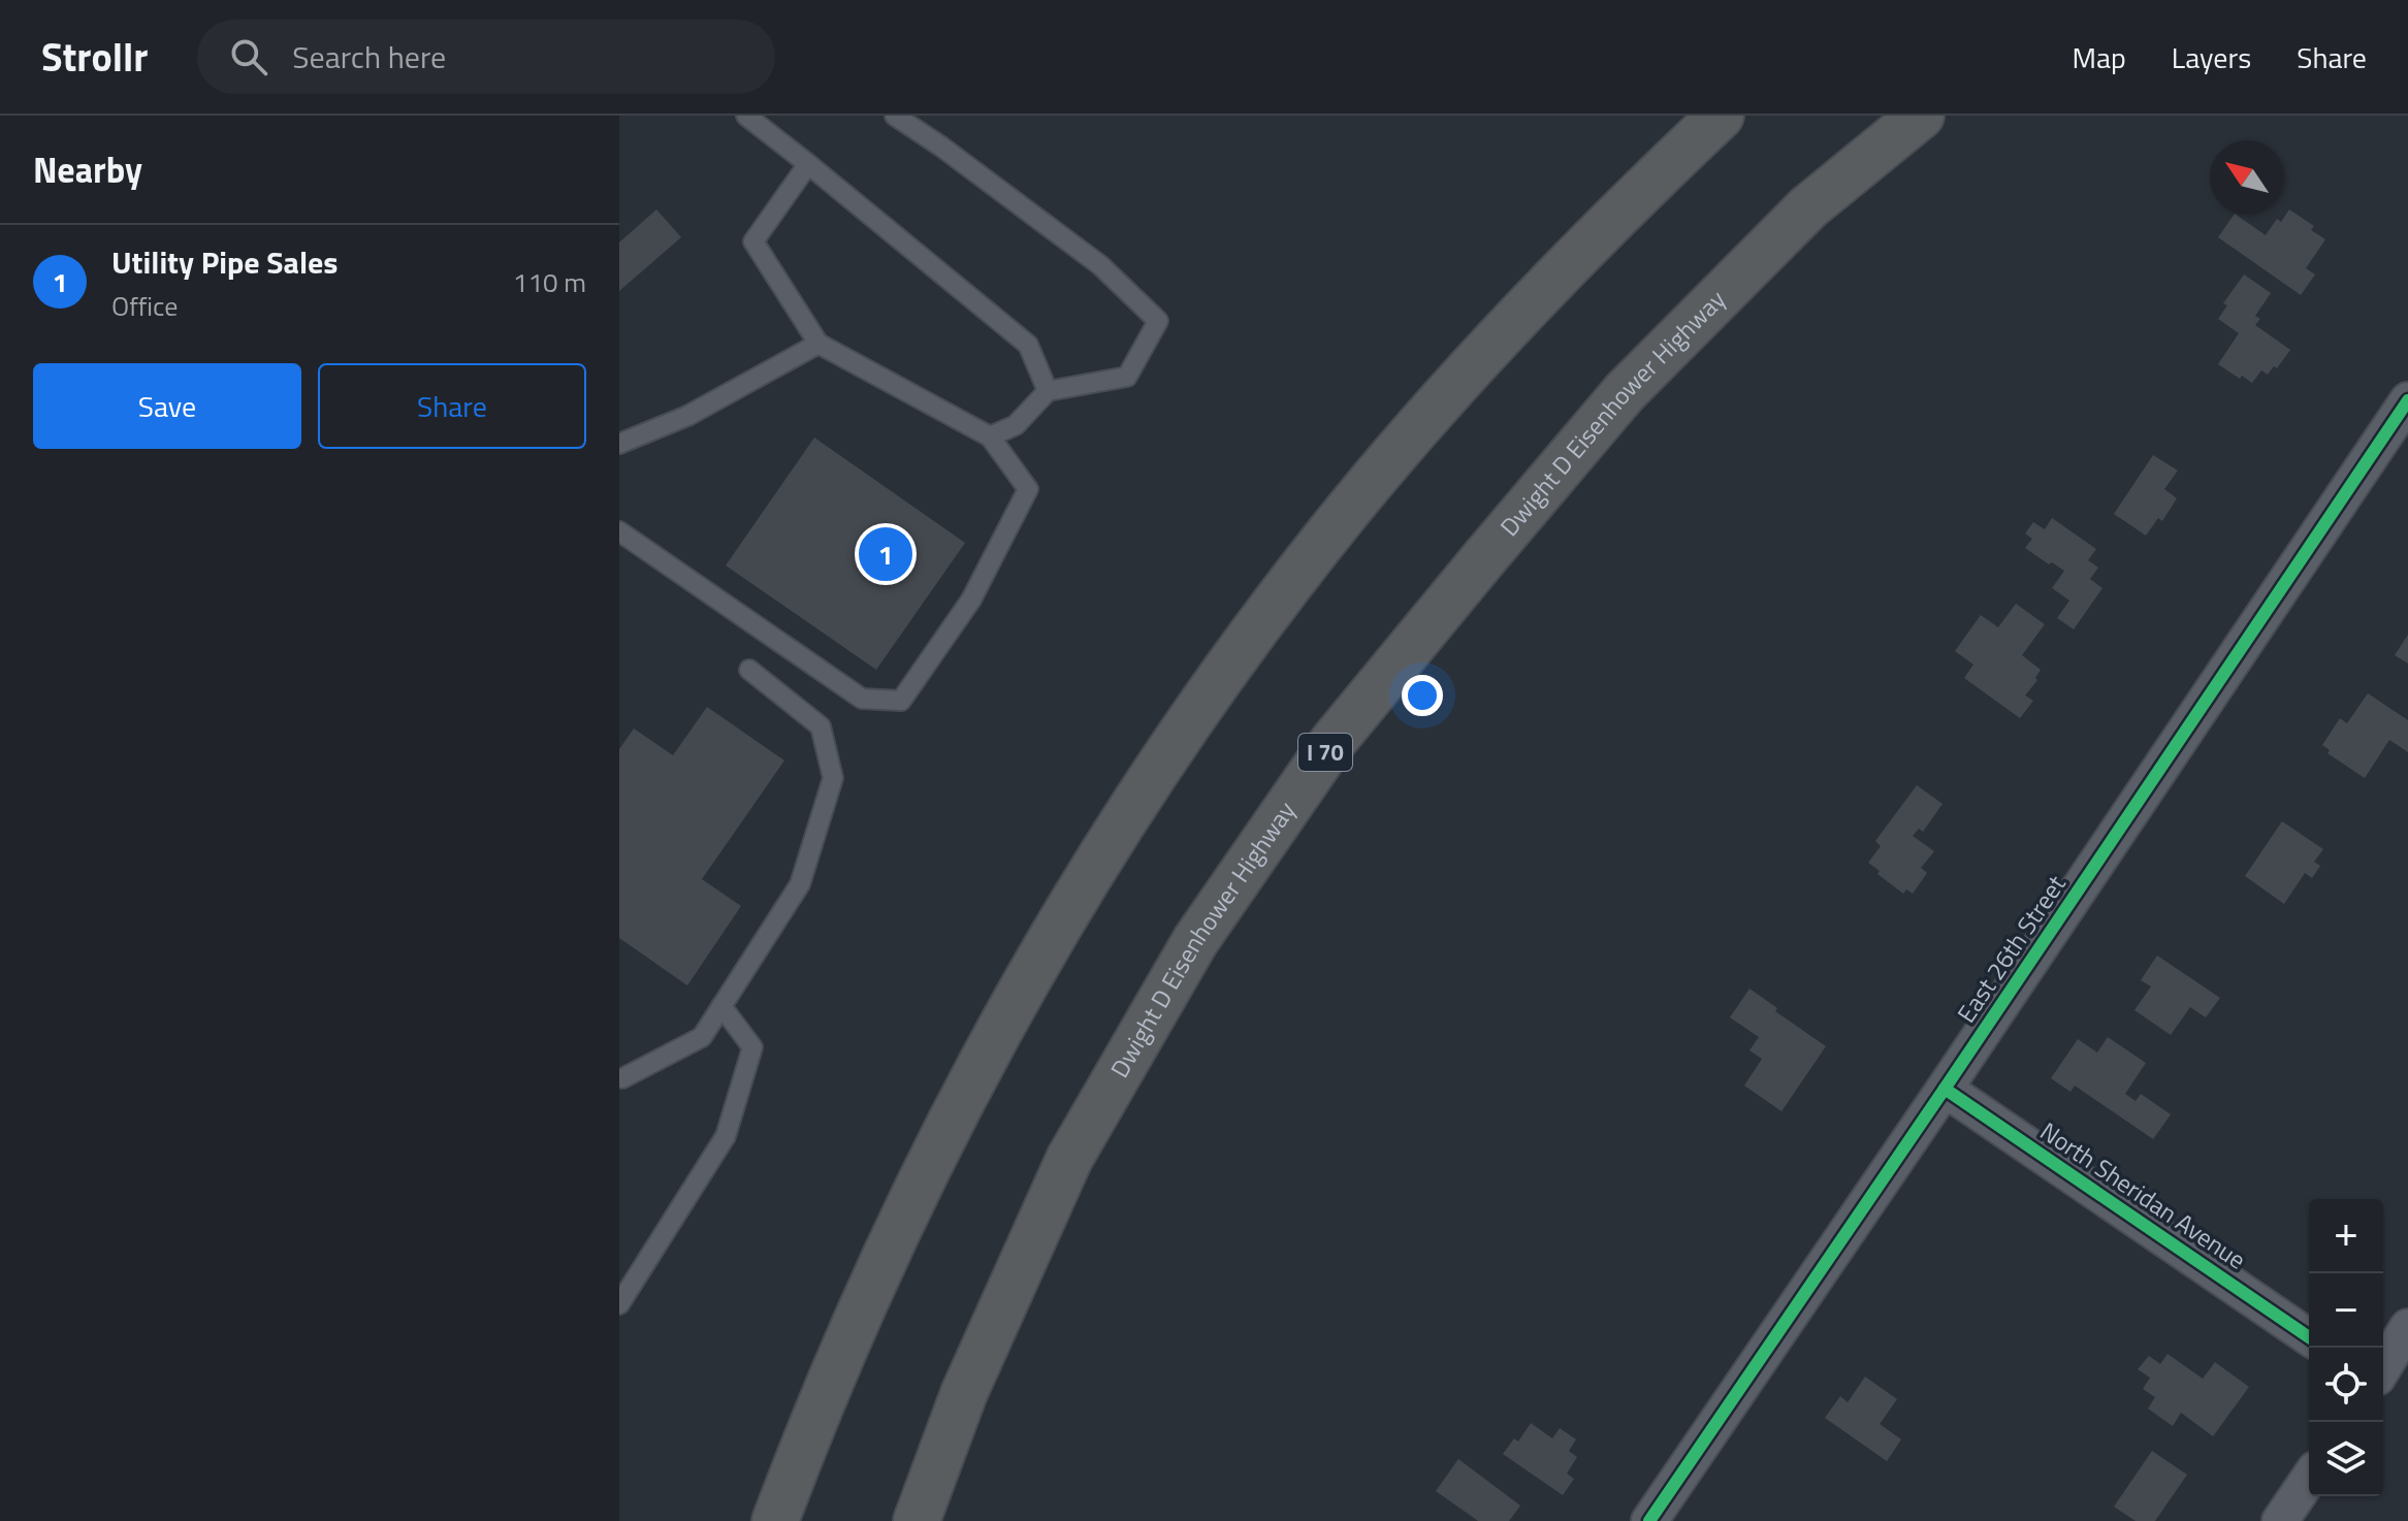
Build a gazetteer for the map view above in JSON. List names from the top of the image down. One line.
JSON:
{"streets":{"highway":["Dwight D Eisenhower Highway","I 70"],"street":["East 26th Street","North Sheridan Avenue"]},"crossings":[["East 26th Street","North Sheridan Avenue"]],"north":"top left","page":{"header":"Strollr","search":"Search here","nav":["Map","Layers","Share"],"heading":"Nearby","list":[{"mark":"1","name":"Utility Pipe Sales","note":"Office","value":"110 m"}],"buttons":["Save","Share"],"pins":"1","map_buttons":["+","−"]}}
